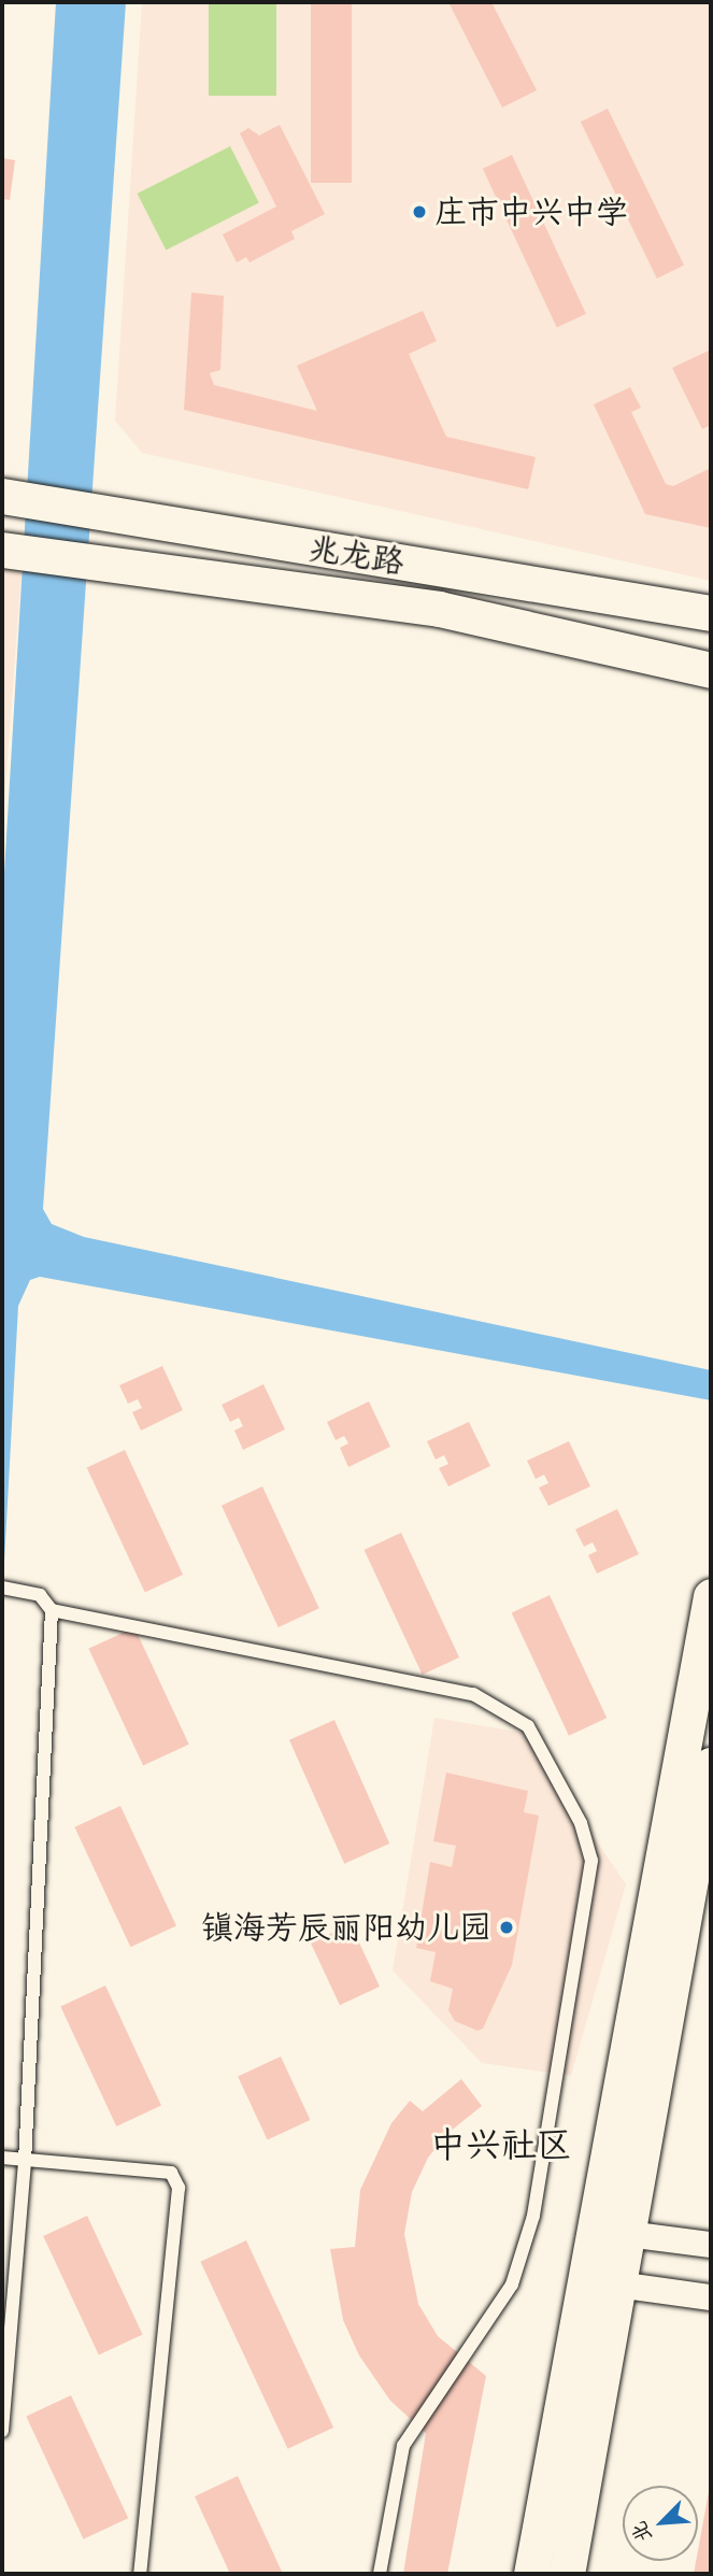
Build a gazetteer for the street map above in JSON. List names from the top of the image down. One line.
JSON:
{"streets":{"street":["兆龙路"]},"districts":["中兴社区"],"places":["庄市中兴中学","镇海芳辰丽阳幼儿园"],"north":"bottom left"}
